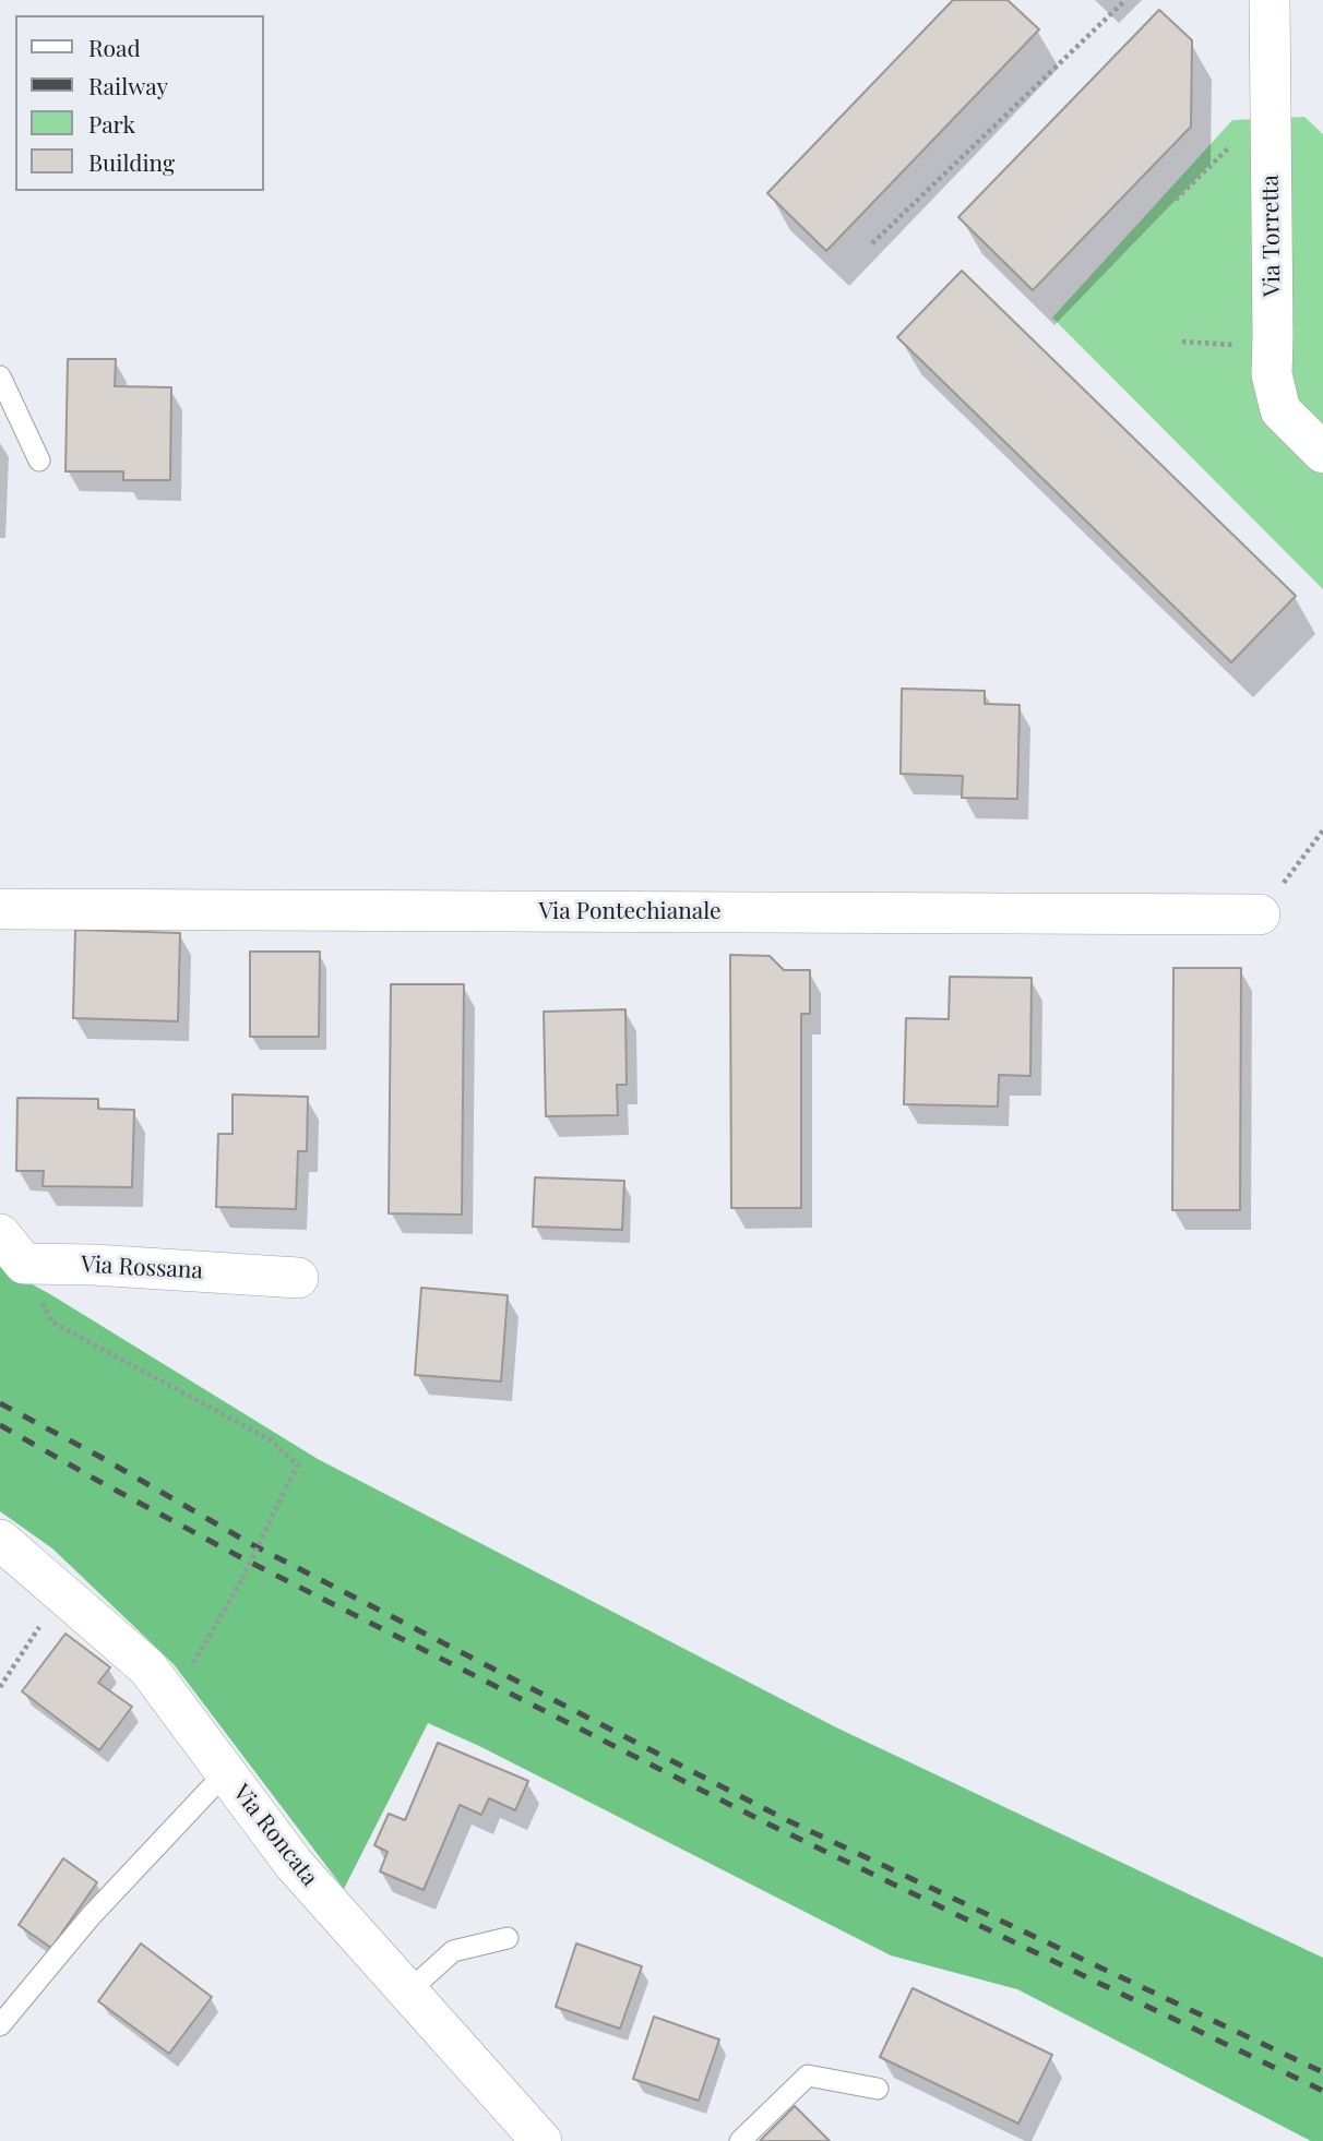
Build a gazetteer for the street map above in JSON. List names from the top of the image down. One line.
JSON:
{"streets":{"street":["Via Torretta","Via Pontechianale","Via Rossana","Via Roncata"]},"legend":["Road","Railway","Park","Building"]}
